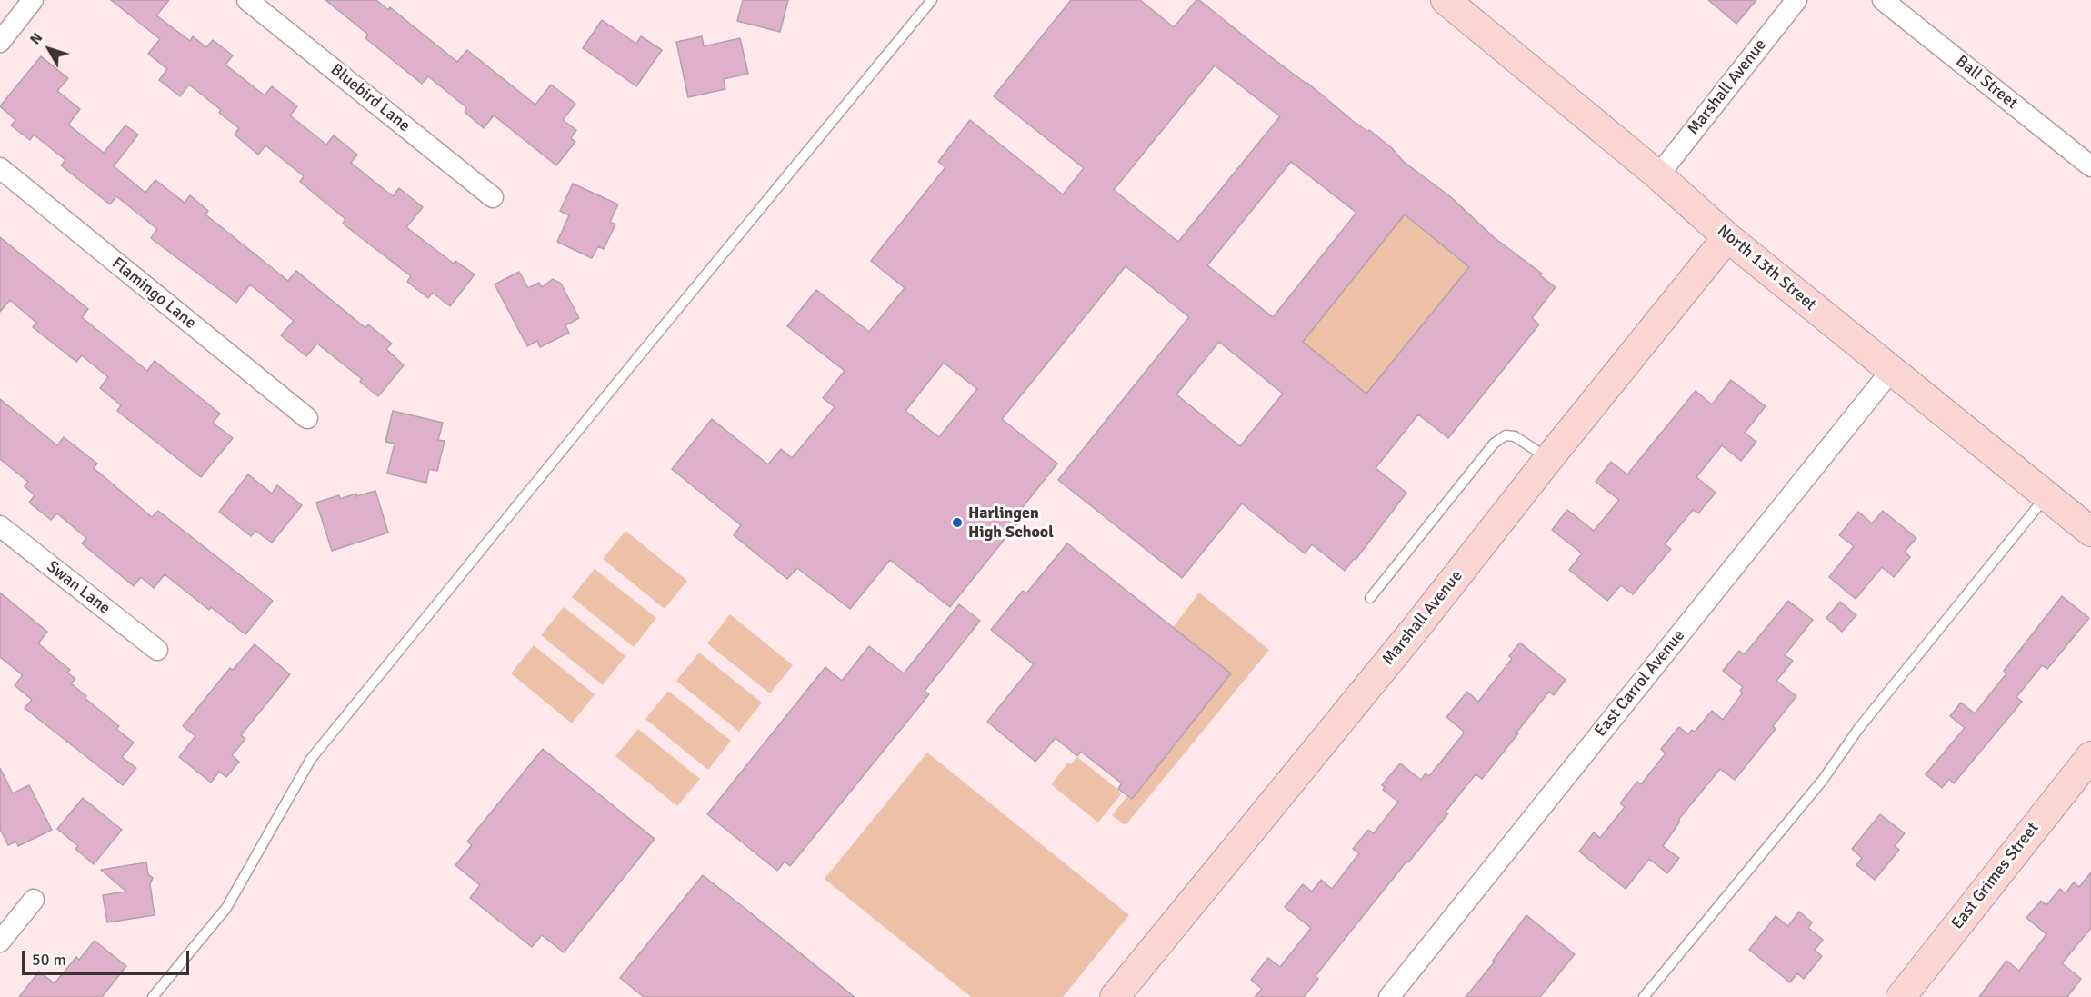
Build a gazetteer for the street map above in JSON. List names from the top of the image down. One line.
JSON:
{"streets":{"street":["Ball Street","Marshall Avenue","Bluebird Lane","North 13th Street","Flamingo Lane","Swan Lane","East Carrol Avenue","East Grimes Street"]},"crossings":[["Marshall Avenue","North 13th Street"],["North 13th Street","East Carrol Avenue"]],"places":["Harlingen High School"],"scale_bar":"50 m","north":"top left"}
